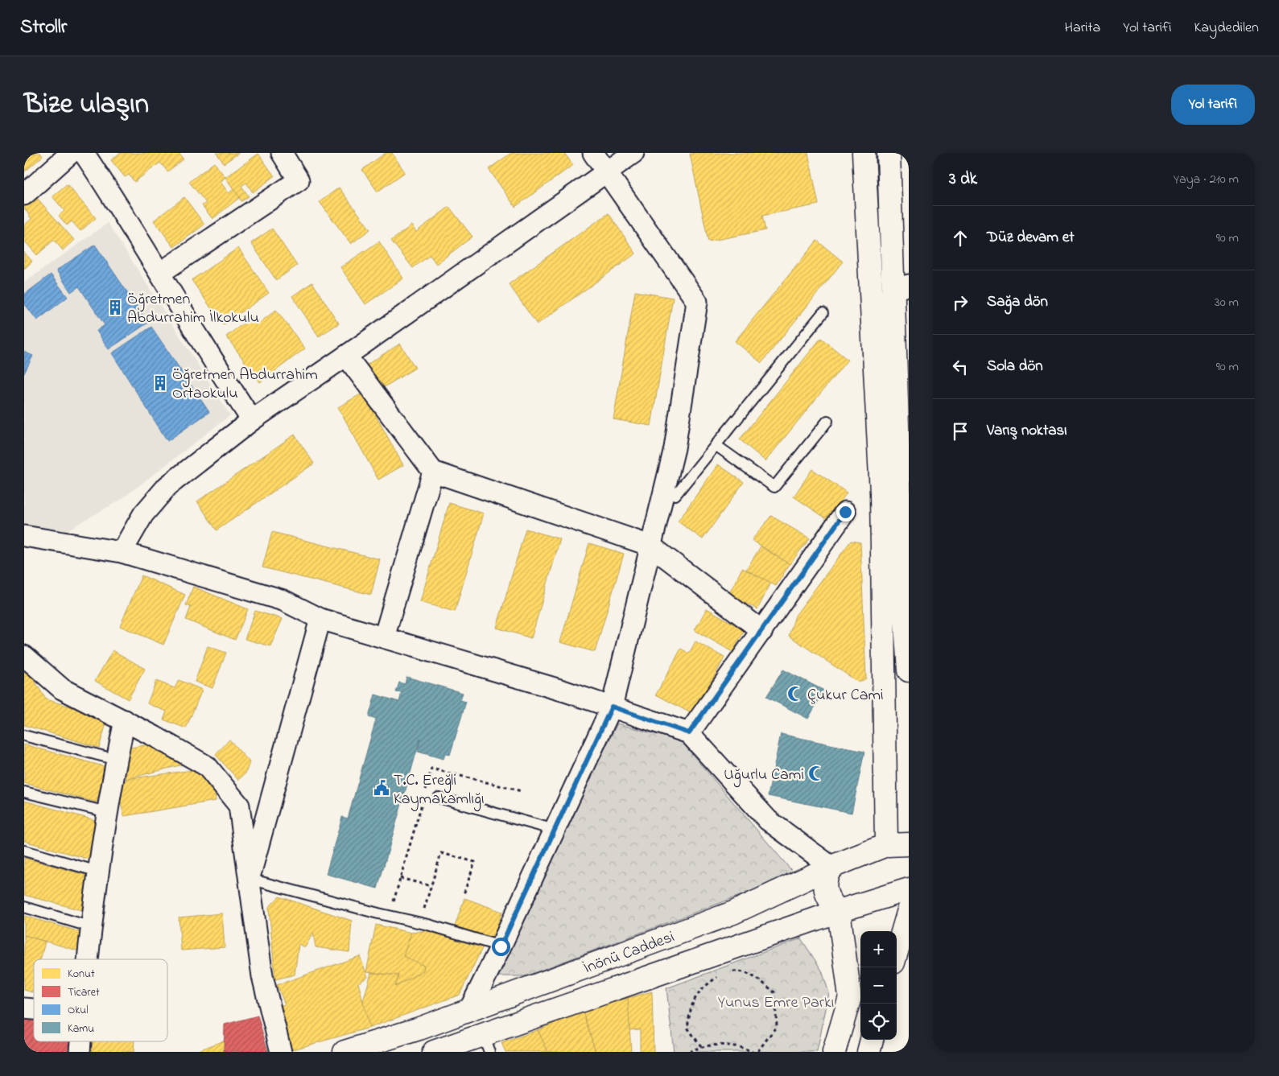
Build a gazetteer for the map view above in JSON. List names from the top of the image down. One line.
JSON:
{"streets":{"main road":["İnönü Caddesi"]},"parks":["Yunus Emre Parkı"],"places":{"building":["Öğretmen Abdurrahim İlkokulu","Öğretmen Abdurrahim Ortaokulu"],"mosque":["Çukur Cami","Uğurlu Cami"],"public building":["T.C. Ereğli Kaymakamlığı"]},"legend":["Konut","Ticaret","Okul","Kamu"],"page":{"header":"Strollr","nav":["Harita","Yol tarifi","Kaydedilen"],"title":"Bize ulaşın","buttons":"Yol tarifi","heading":["3 dk","Yaya · 210 m"],"list":[["Düz devam et","90 m"],["Sağa dön","30 m"],["Sola dön","90 m"],"Varış noktası"],"map_buttons":["+","−"]}}
